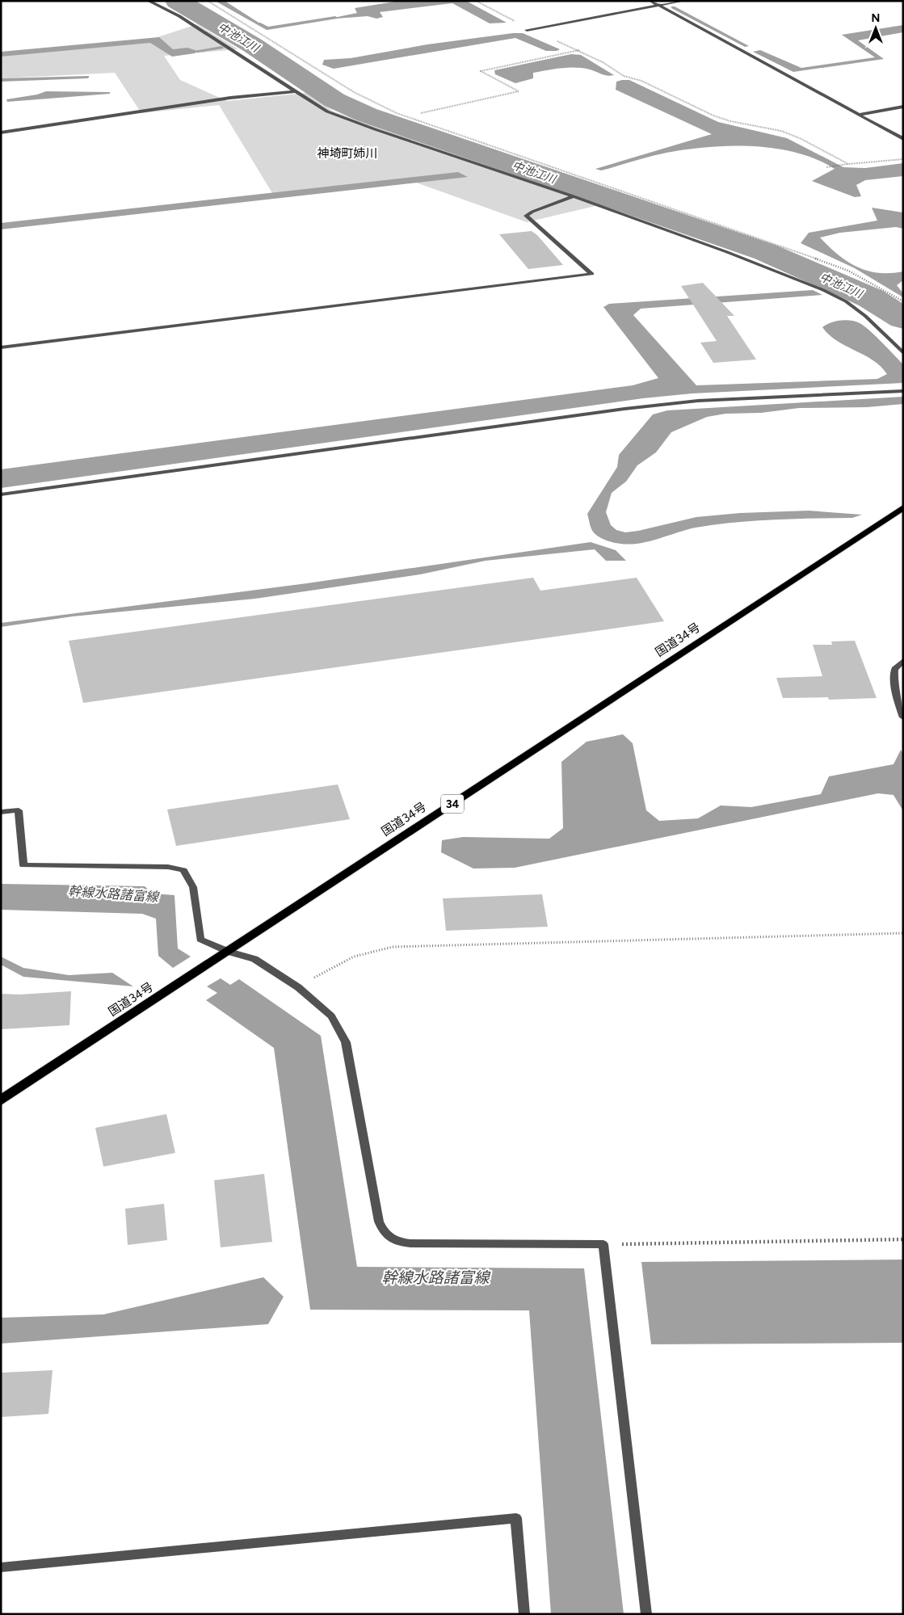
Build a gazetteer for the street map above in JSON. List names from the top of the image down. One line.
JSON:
{"streets":{"highway":["国道34号","34"]},"districts":["神埼町姉川"],"water":["中池江川","幹線水路諸富線"],"north":"top"}
